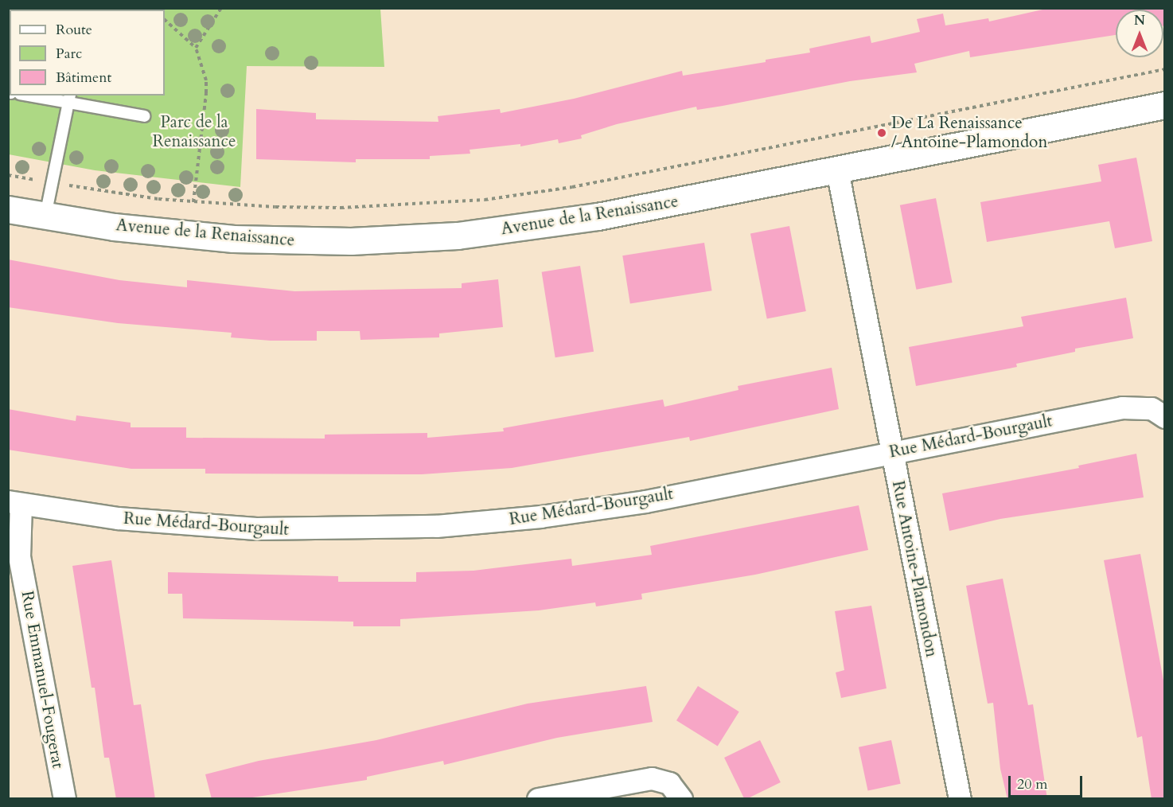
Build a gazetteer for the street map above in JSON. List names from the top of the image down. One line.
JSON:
{"streets":{"street":["Avenue de la Renaissance","Rue Médard-Bourgault","Rue Antoine-Plamondon","Rue Emmanuel-Fougerat"]},"crossings":[["Avenue de la Renaissance","Rue Antoine-Plamondon"],["Rue Médard-Bourgault","Rue Antoine-Plamondon"],["Rue Médard-Bourgault","Rue Emmanuel-Fougerat"]],"parks":["Parc de la Renaissance"],"places":["De La Renaissance / Antoine-Plamondon"],"legend":["Route","Parc","Bâtiment"],"scale_bar":"20 m","north":"top"}
